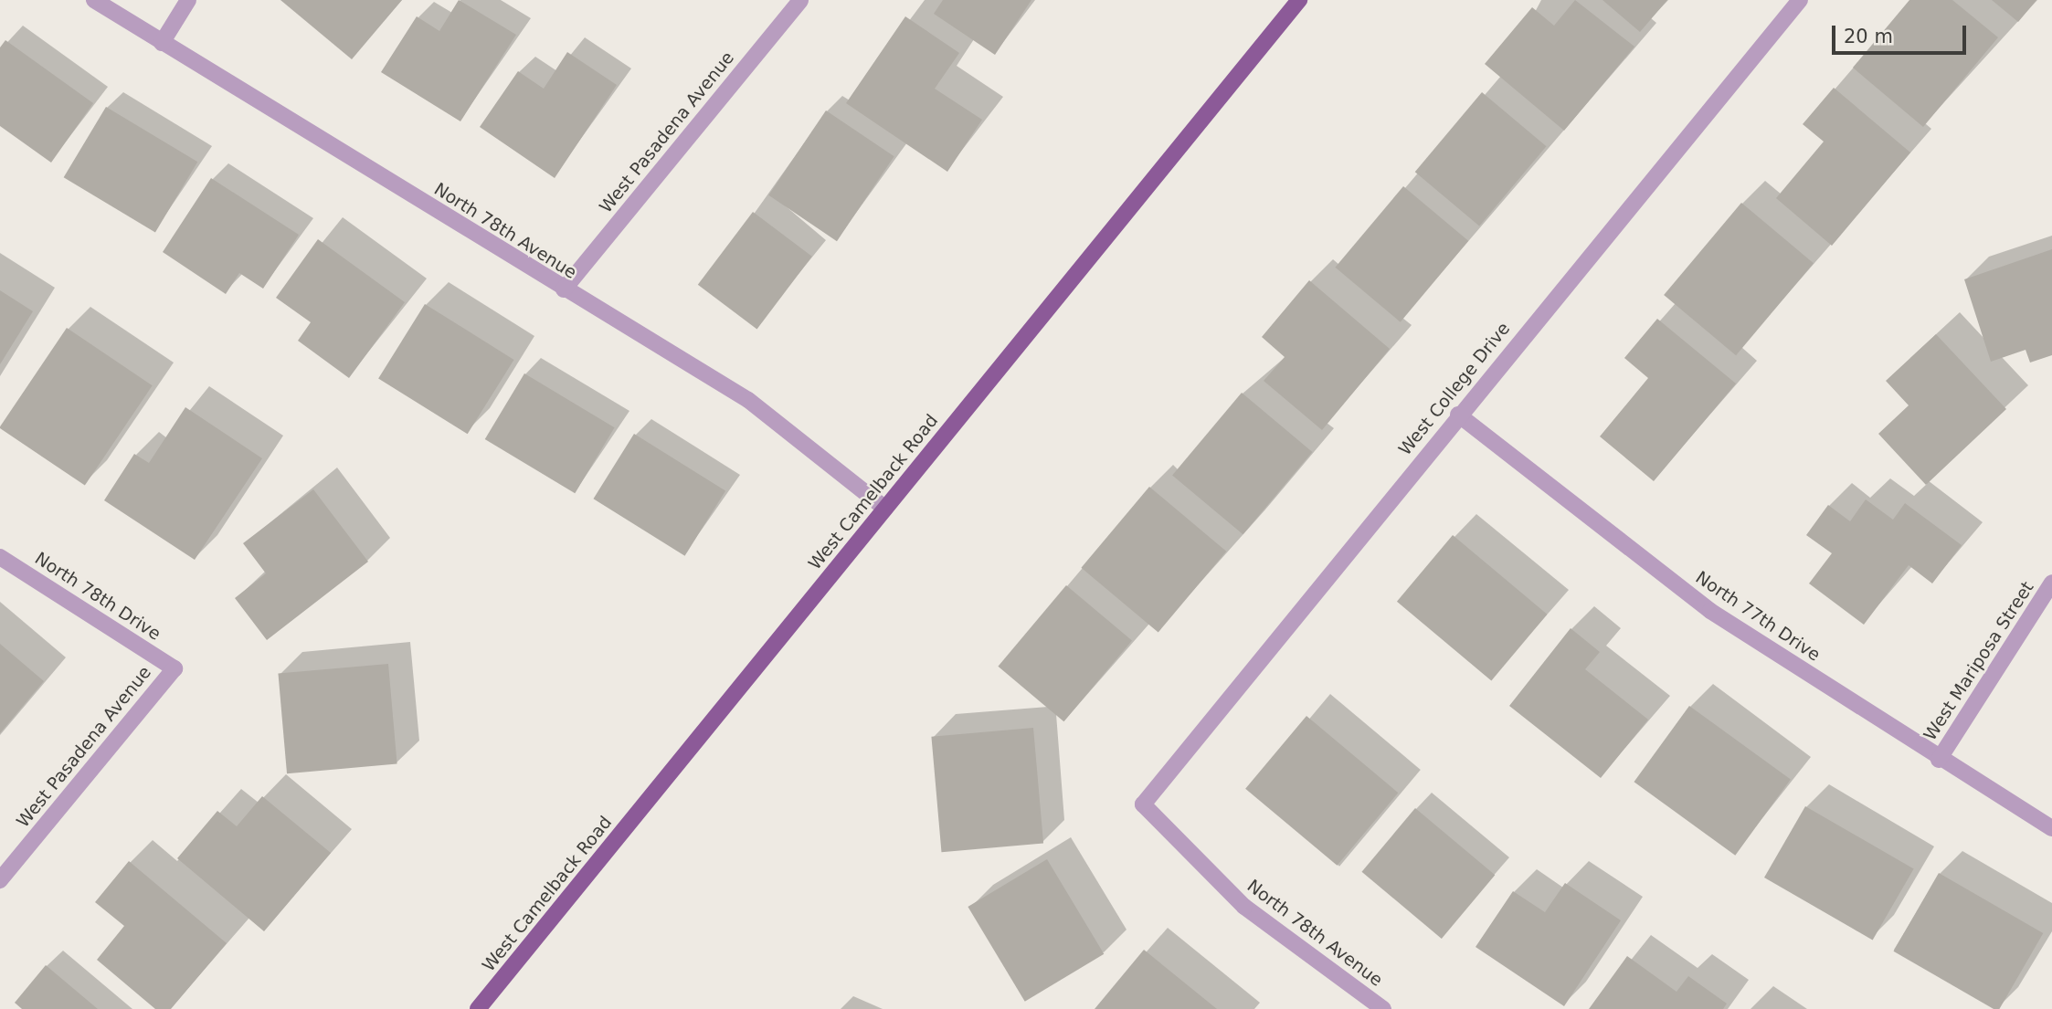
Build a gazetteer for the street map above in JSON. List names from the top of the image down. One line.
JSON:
{"streets":{"main road":["West Camelback Road"],"street":["West Pasadena Avenue","North 78th Avenue","West College Drive","North 78th Drive","North 77th Drive","West Mariposa Street"]},"crossings":[["West Pasadena Avenue","North 78th Avenue"],["West Pasadena Avenue","North 78th Drive"],["North 78th Avenue","West College Drive"],["North 78th Avenue","West Camelback Road"],["West College Drive","North 77th Drive"],["North 77th Drive","West Mariposa Street"]],"scale_bar":"20 m"}
